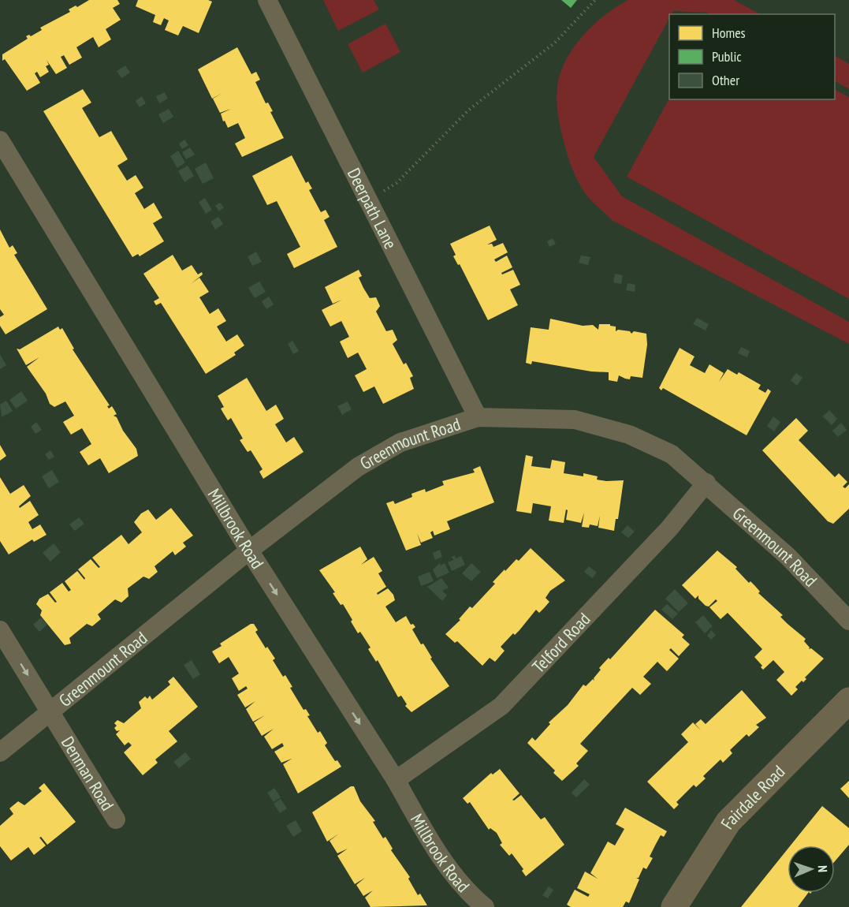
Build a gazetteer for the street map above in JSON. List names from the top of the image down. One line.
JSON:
{"streets":{"street":["Deerpath Lane","Greenmount Road","Millbrook Road","Telford Road","Denman Road","Fairdale Road"]},"crossings":[["Deerpath Lane","Greenmount Road"],["Greenmount Road","Millbrook Road"],["Greenmount Road","Telford Road"],["Greenmount Road","Denman Road"],["Millbrook Road","Telford Road"]],"one_way":["Denman Road"],"legend":["Homes","Public","Other"],"north":"right"}
